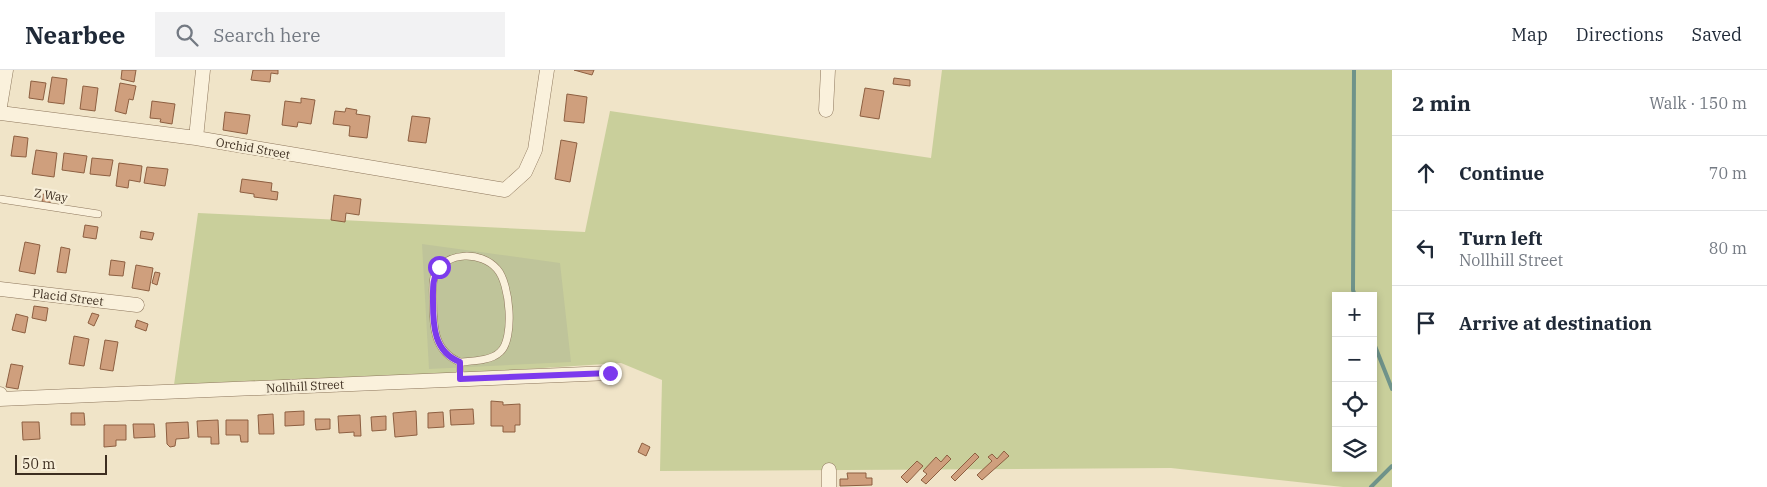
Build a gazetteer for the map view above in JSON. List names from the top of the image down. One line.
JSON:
{"streets":{"street":["Orchid Street","Placid Street","Nollhill Street"],"lane":["Z Way"]},"scale_bar":"50 m","page":{"header":"Nearbee","search":"Search here","nav":["Map","Directions","Saved"],"heading":["2 min","Walk · 150 m"],"list":[["Continue","70 m"],["Turn left","Nollhill Street","80 m"],"Arrive at destination"],"map_buttons":["+","−"],"scale":"50 m"}}
